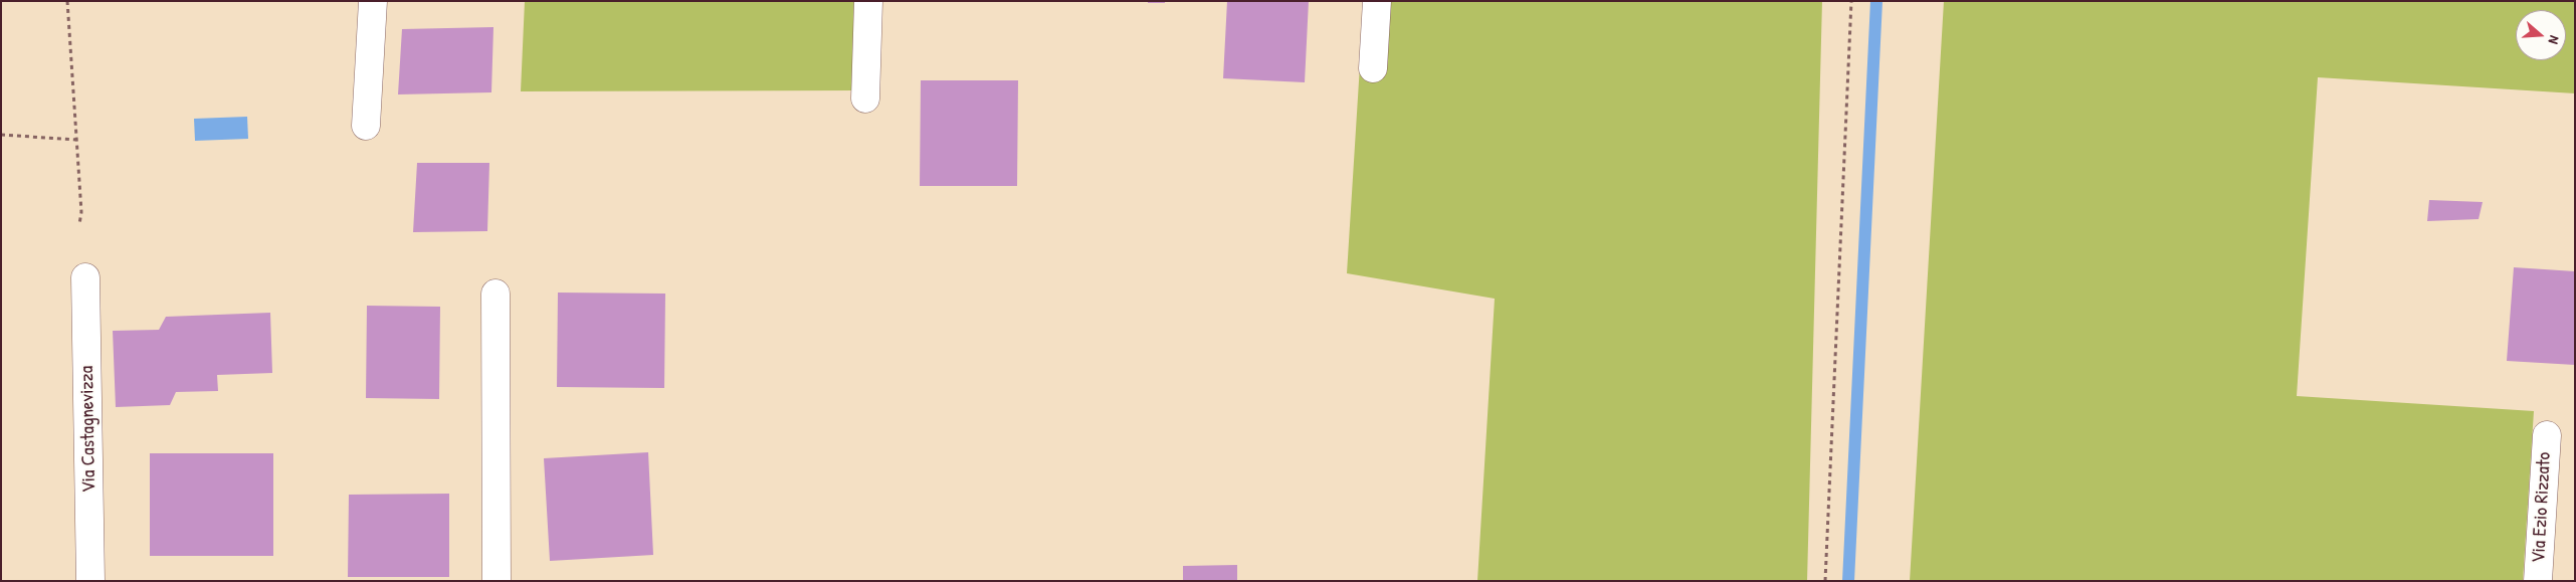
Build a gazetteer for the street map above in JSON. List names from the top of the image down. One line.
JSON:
{"streets":{"street":["Via Castagnevizza","Via Ezio Rizzato"]},"north":"right"}
